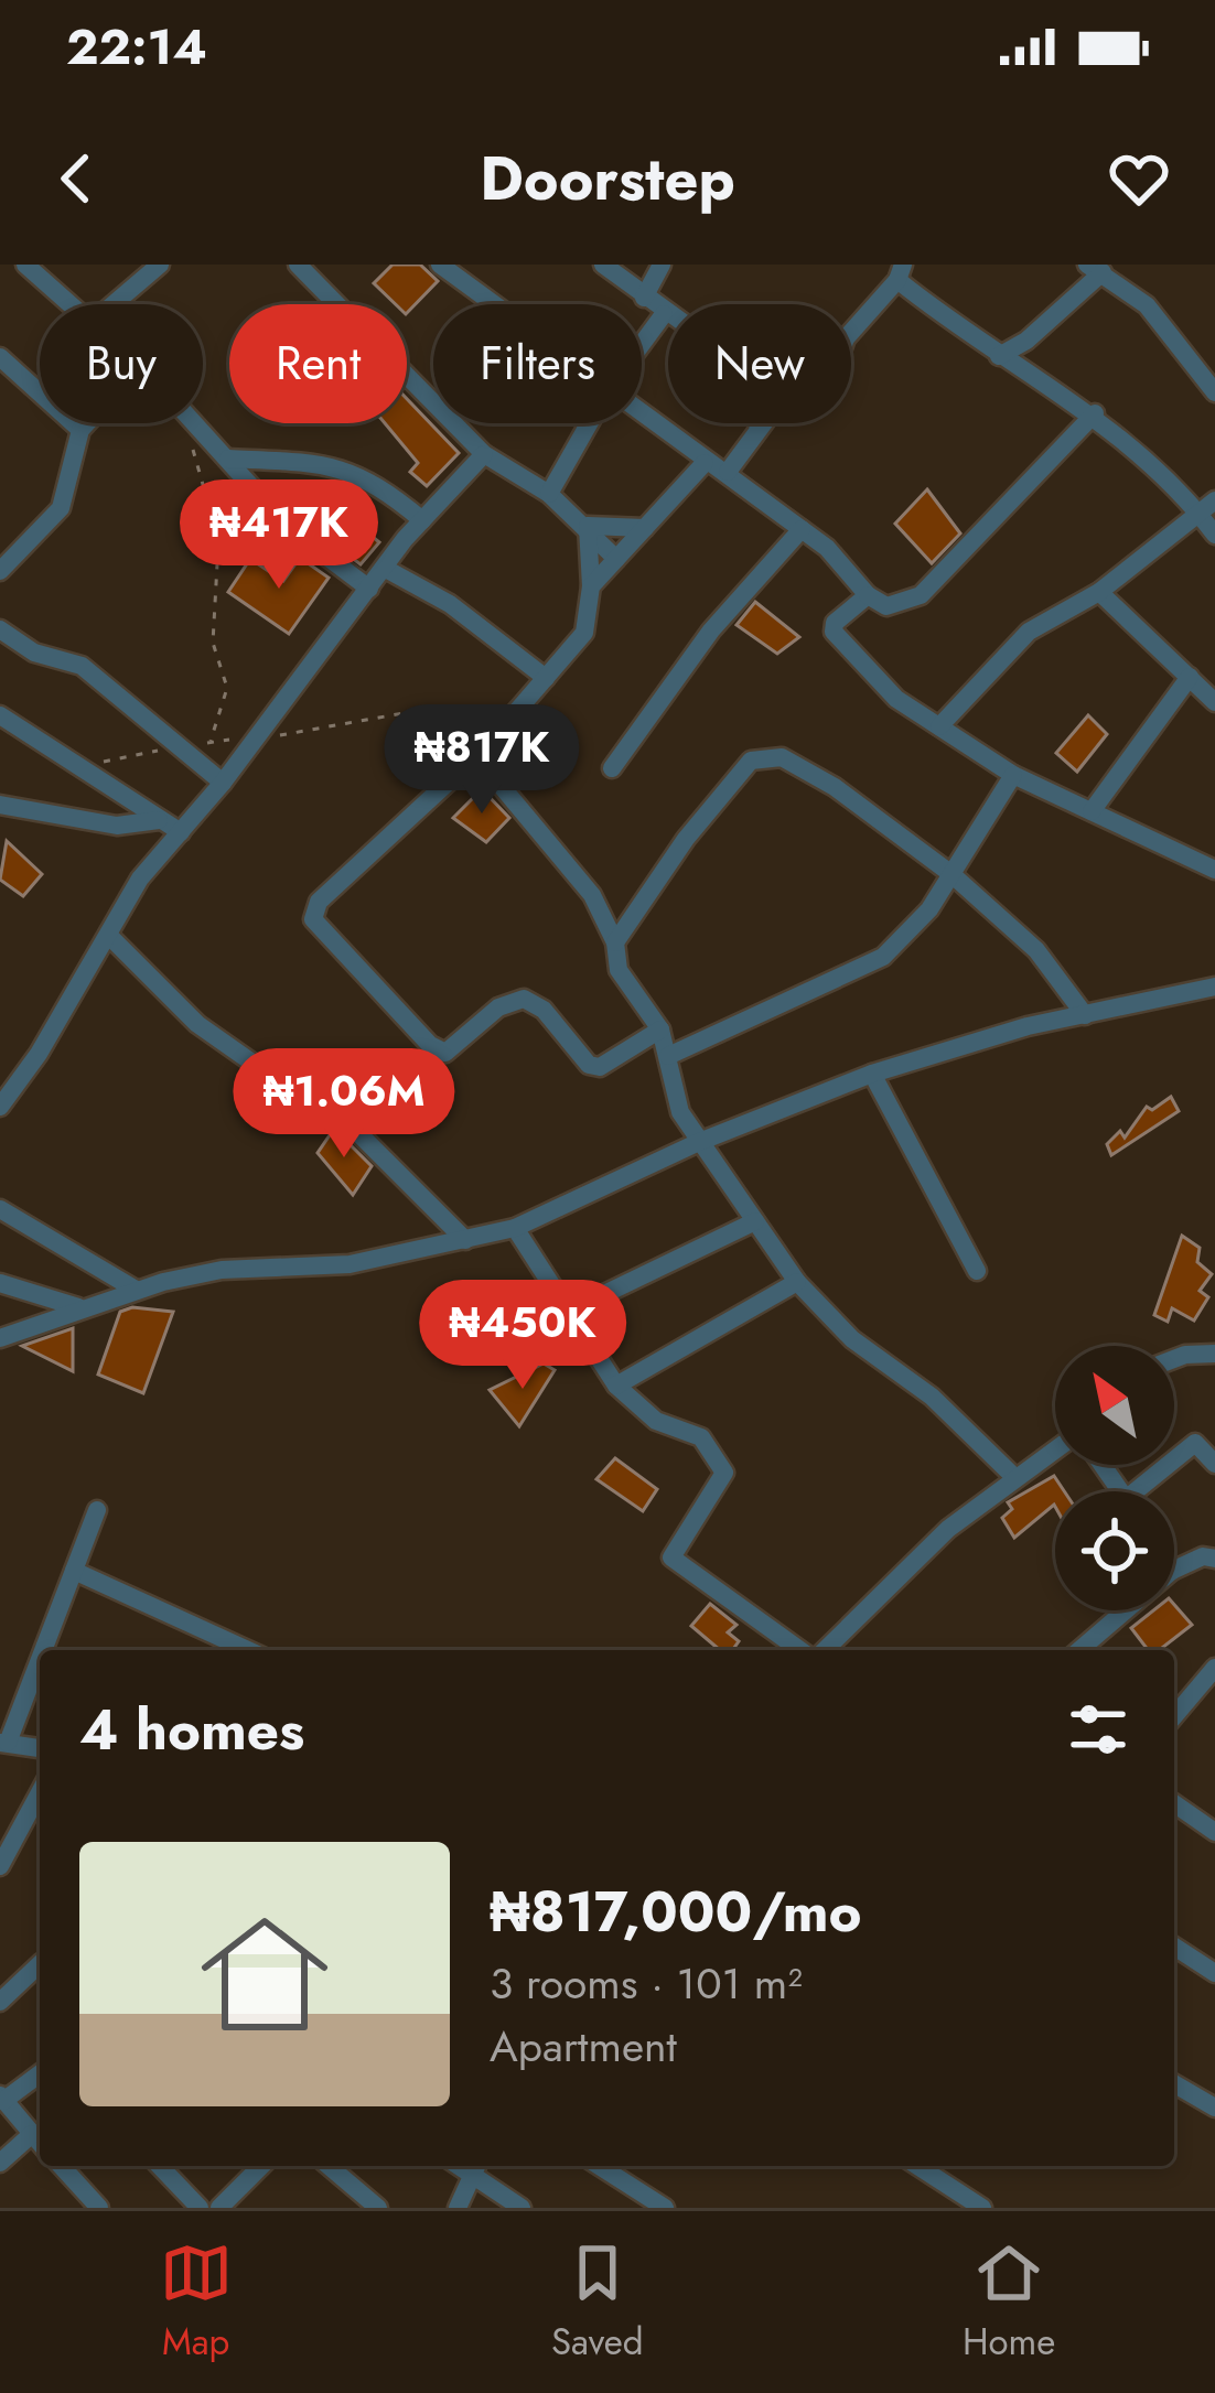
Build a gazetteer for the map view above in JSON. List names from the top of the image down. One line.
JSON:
{"north":"top left","page":{"status":"22:14","header":"Doorstep","chip":["Buy","Rent","Filters","New"],"price":["₦417K","₦817K","₦1.06M","₦450K"],"heading":"4 homes","list":[{"name":"₦817,000/mo","note":"3 rooms · 101 m² · Apartment"}],"tabs":["Map","Saved","Home"]}}
